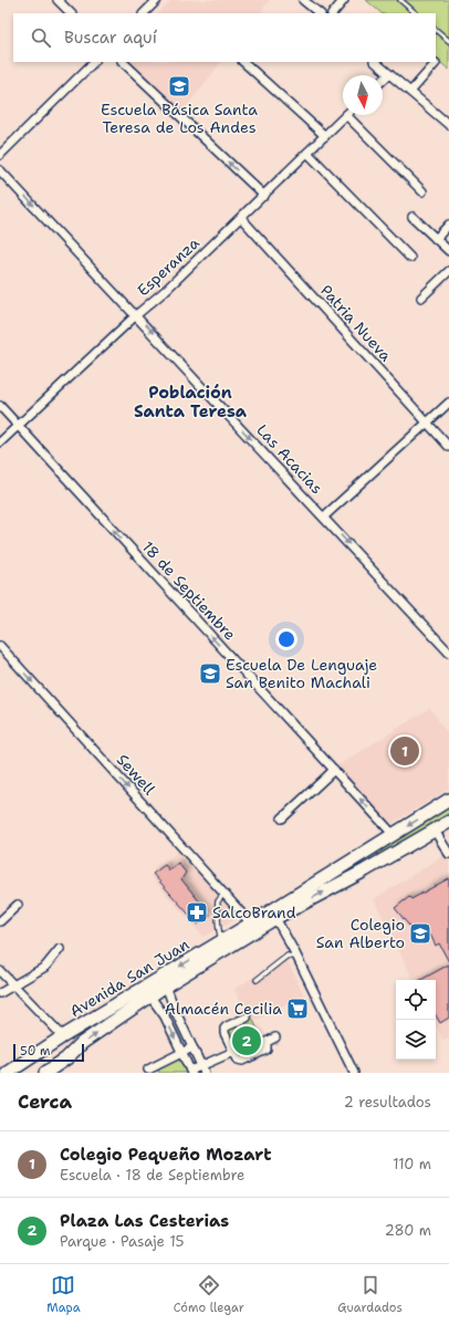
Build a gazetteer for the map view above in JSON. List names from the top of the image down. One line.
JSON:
{"streets":{"main road":["Avenida San Juan"],"street":["Esperanza","Patria Nueva","Las Acacias","18 de Septiembre","Sewell"]},"crossings":[["Esperanza","Patria Nueva"],["Esperanza","Las Acacias"],["Esperanza","18 de Septiembre"],["18 de Septiembre","Avenida San Juan"],["Sewell","Avenida San Juan"]],"one_way":["Las Acacias","18 de Septiembre","Sewell"],"districts":["Población Santa Teresa"],"places":{"school or university":["Escuela Básica Santa Teresa de Los Andes","Escuela De Lenguaje San Benito Machali","Colegio San Alberto"],"pharmacy":["SalcoBrand"],"supermarket":["Almacén Cecilia"]},"scale_bar":"50 m","north":"bottom","page":{"search":"Buscar aquí","pins":["1","2"],"scale":"50 m","heading":["Cerca","2 resultados"],"list":[{"mark":"1","name":"Colegio Pequeño Mozart","note":"Escuela · 18 de Septiembre","value":"110 m"},{"mark":"2","name":"Plaza Las Cesterias","note":"Parque · Pasaje 15","value":"280 m"}],"nav":["Mapa","Cómo llegar","Guardados"]}}
